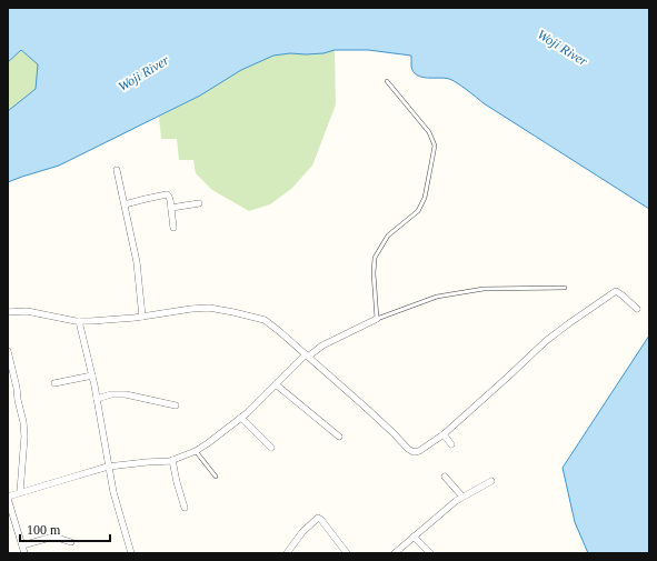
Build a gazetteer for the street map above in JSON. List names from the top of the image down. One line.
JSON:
{"water":["Woji River"],"scale_bar":"100 m"}
